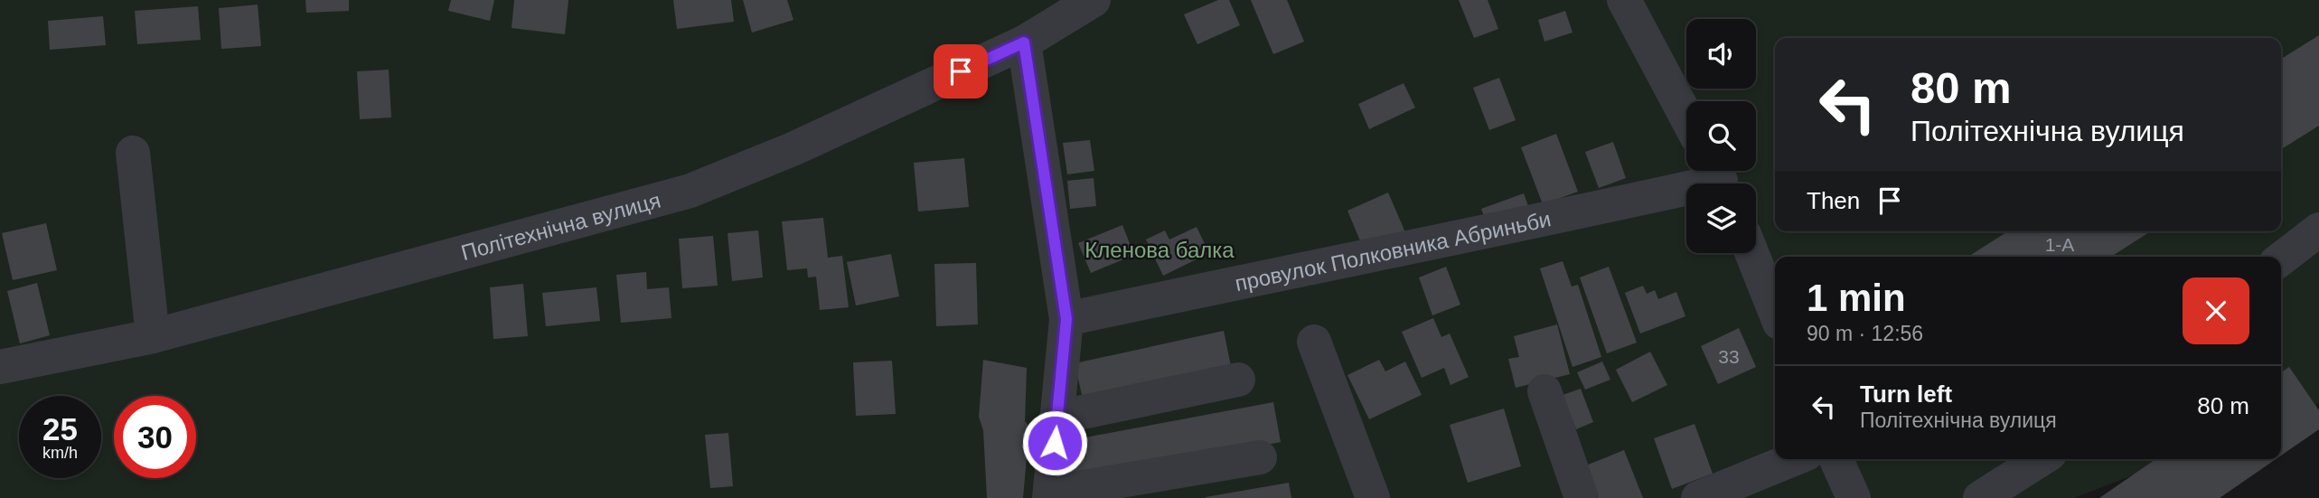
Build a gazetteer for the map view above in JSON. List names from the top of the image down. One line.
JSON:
{"streets":{"street":["Політехнічна вулиця","провулок Полковника Абриньби"]},"parks":["Кленова балка"],"house_numbers":["1-А","33"],"page":{"turn":["80 m","Політехнічна вулиця"],"then":"Then","heading":["1 min","90 m · 12:56"],"list":[{"name":"Turn left","note":"Політехнічна вулиця","value":"80 m"}],"speed":"25 km/h","limit":"30"}}
